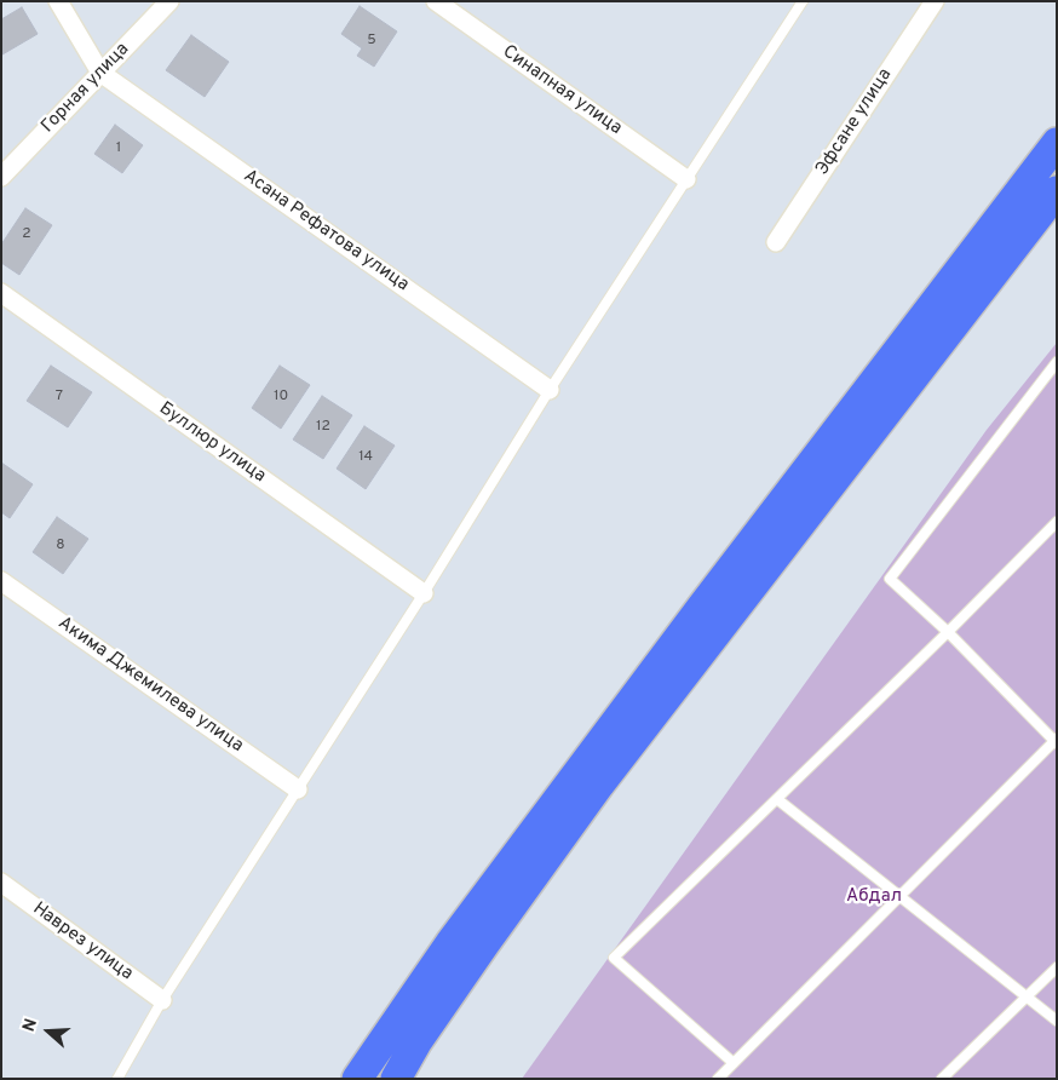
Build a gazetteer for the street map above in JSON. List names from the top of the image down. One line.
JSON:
{"streets":{"street":["Горная улица","Синапная улица","Эфсане улица","Асана Рефатова улица","Буллюр улица","Акима Джемилева улица","Наврез улица"]},"crossings":[["Горная улица","Асана Рефатова улица"]],"parks":["Абдал"],"house_numbers":["5","1","2","7","10","12","14","8"],"north":"left"}
